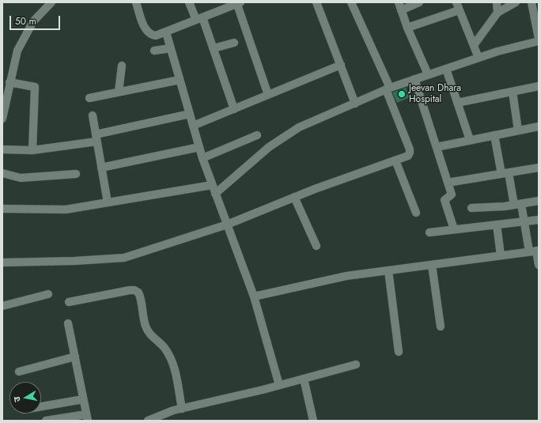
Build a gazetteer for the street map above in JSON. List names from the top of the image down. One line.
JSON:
{"places":["Jeevan Dhara Hospital"],"scale_bar":"50 m","north":"left"}
